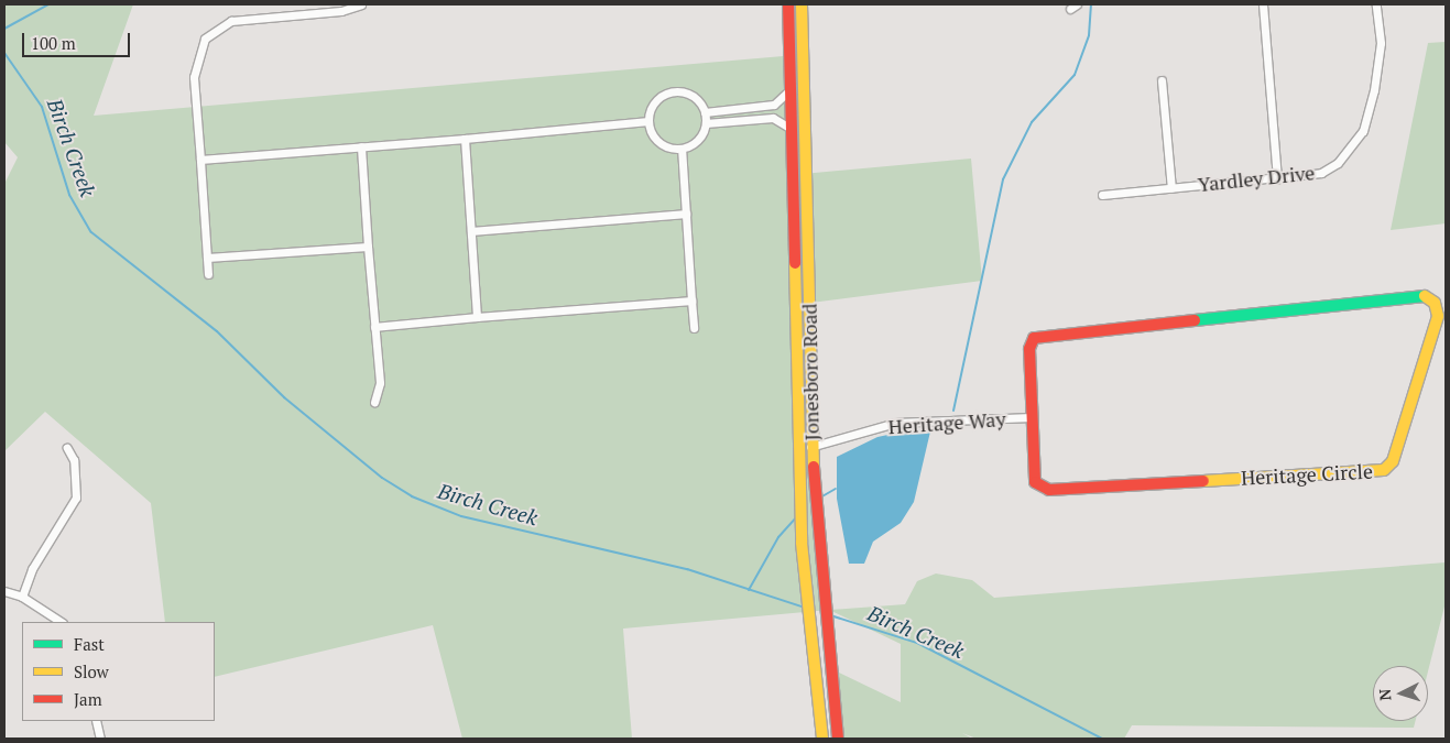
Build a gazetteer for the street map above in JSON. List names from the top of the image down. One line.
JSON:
{"streets":{"main road":["Jonesboro Road","Heritage Circle"],"street":["Yardley Drive","Heritage Way"]},"crossings":[["Jonesboro Road","Heritage Way"],["Heritage Way","Heritage Circle"]],"water":["Birch Creek"],"legend":["Fast","Slow","Jam"],"scale_bar":"100 m","north":"left"}
